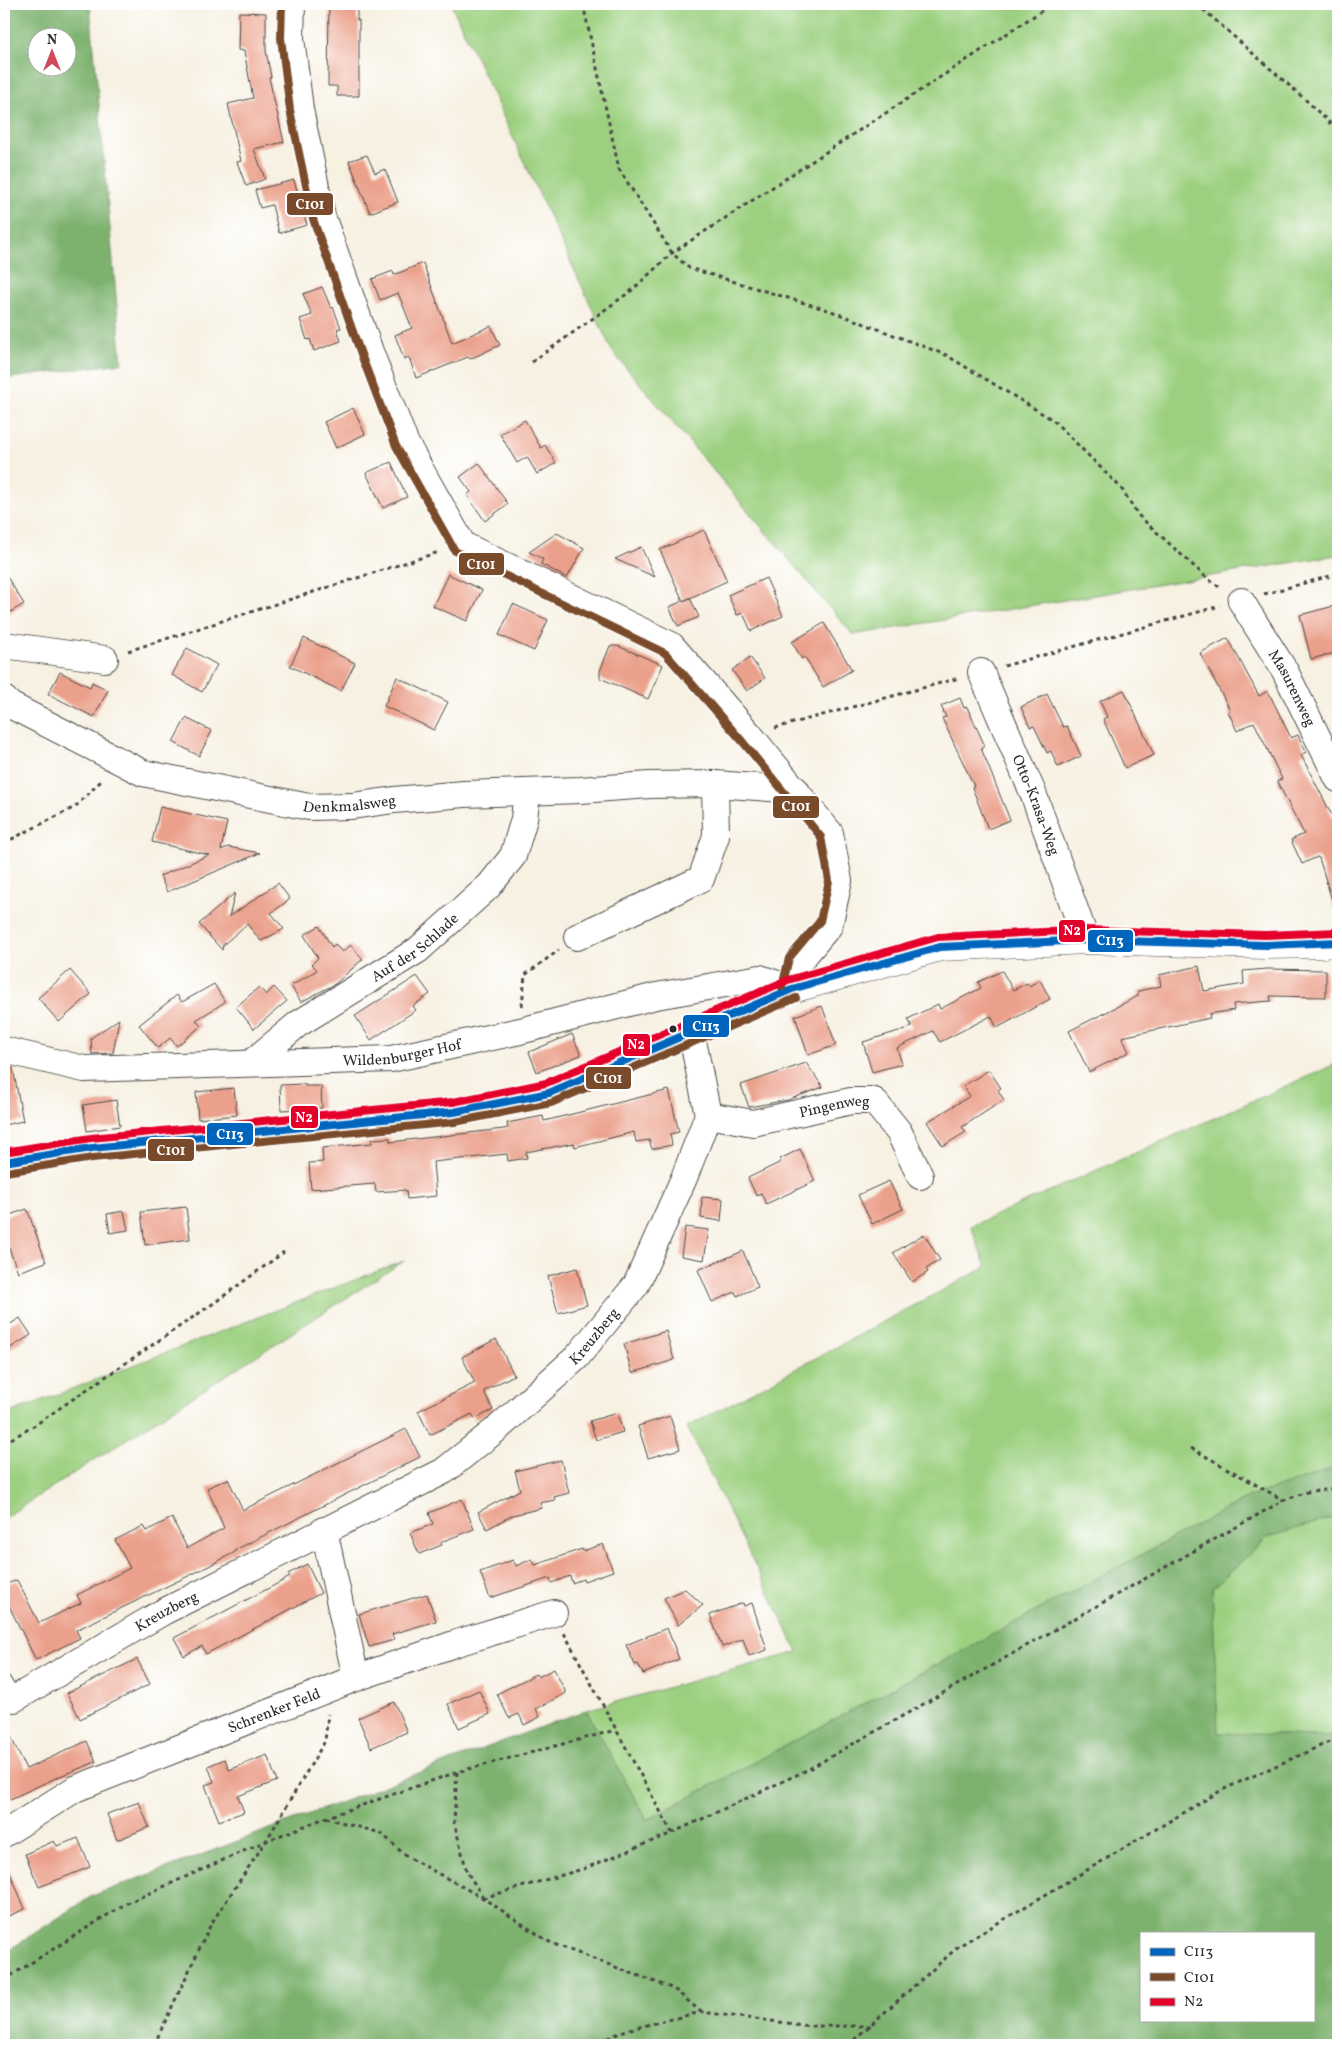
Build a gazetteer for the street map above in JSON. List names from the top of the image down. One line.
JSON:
{"streets":{"street":["Masurenweg","Denkmalsweg","Otto-Krasa-Weg","Auf der Schlade","Wildenburger Hof","Pingenweg","Kreuzberg","Schrenker Feld"]},"crossings":[["Denkmalsweg","Auf der Schlade"],["Auf der Schlade","Wildenburger Hof"],["Pingenweg","Kreuzberg"]],"lines":["transit line C101","transit line N2","transit line C113"],"legend":["C113","C101","N2"],"north":"top"}
